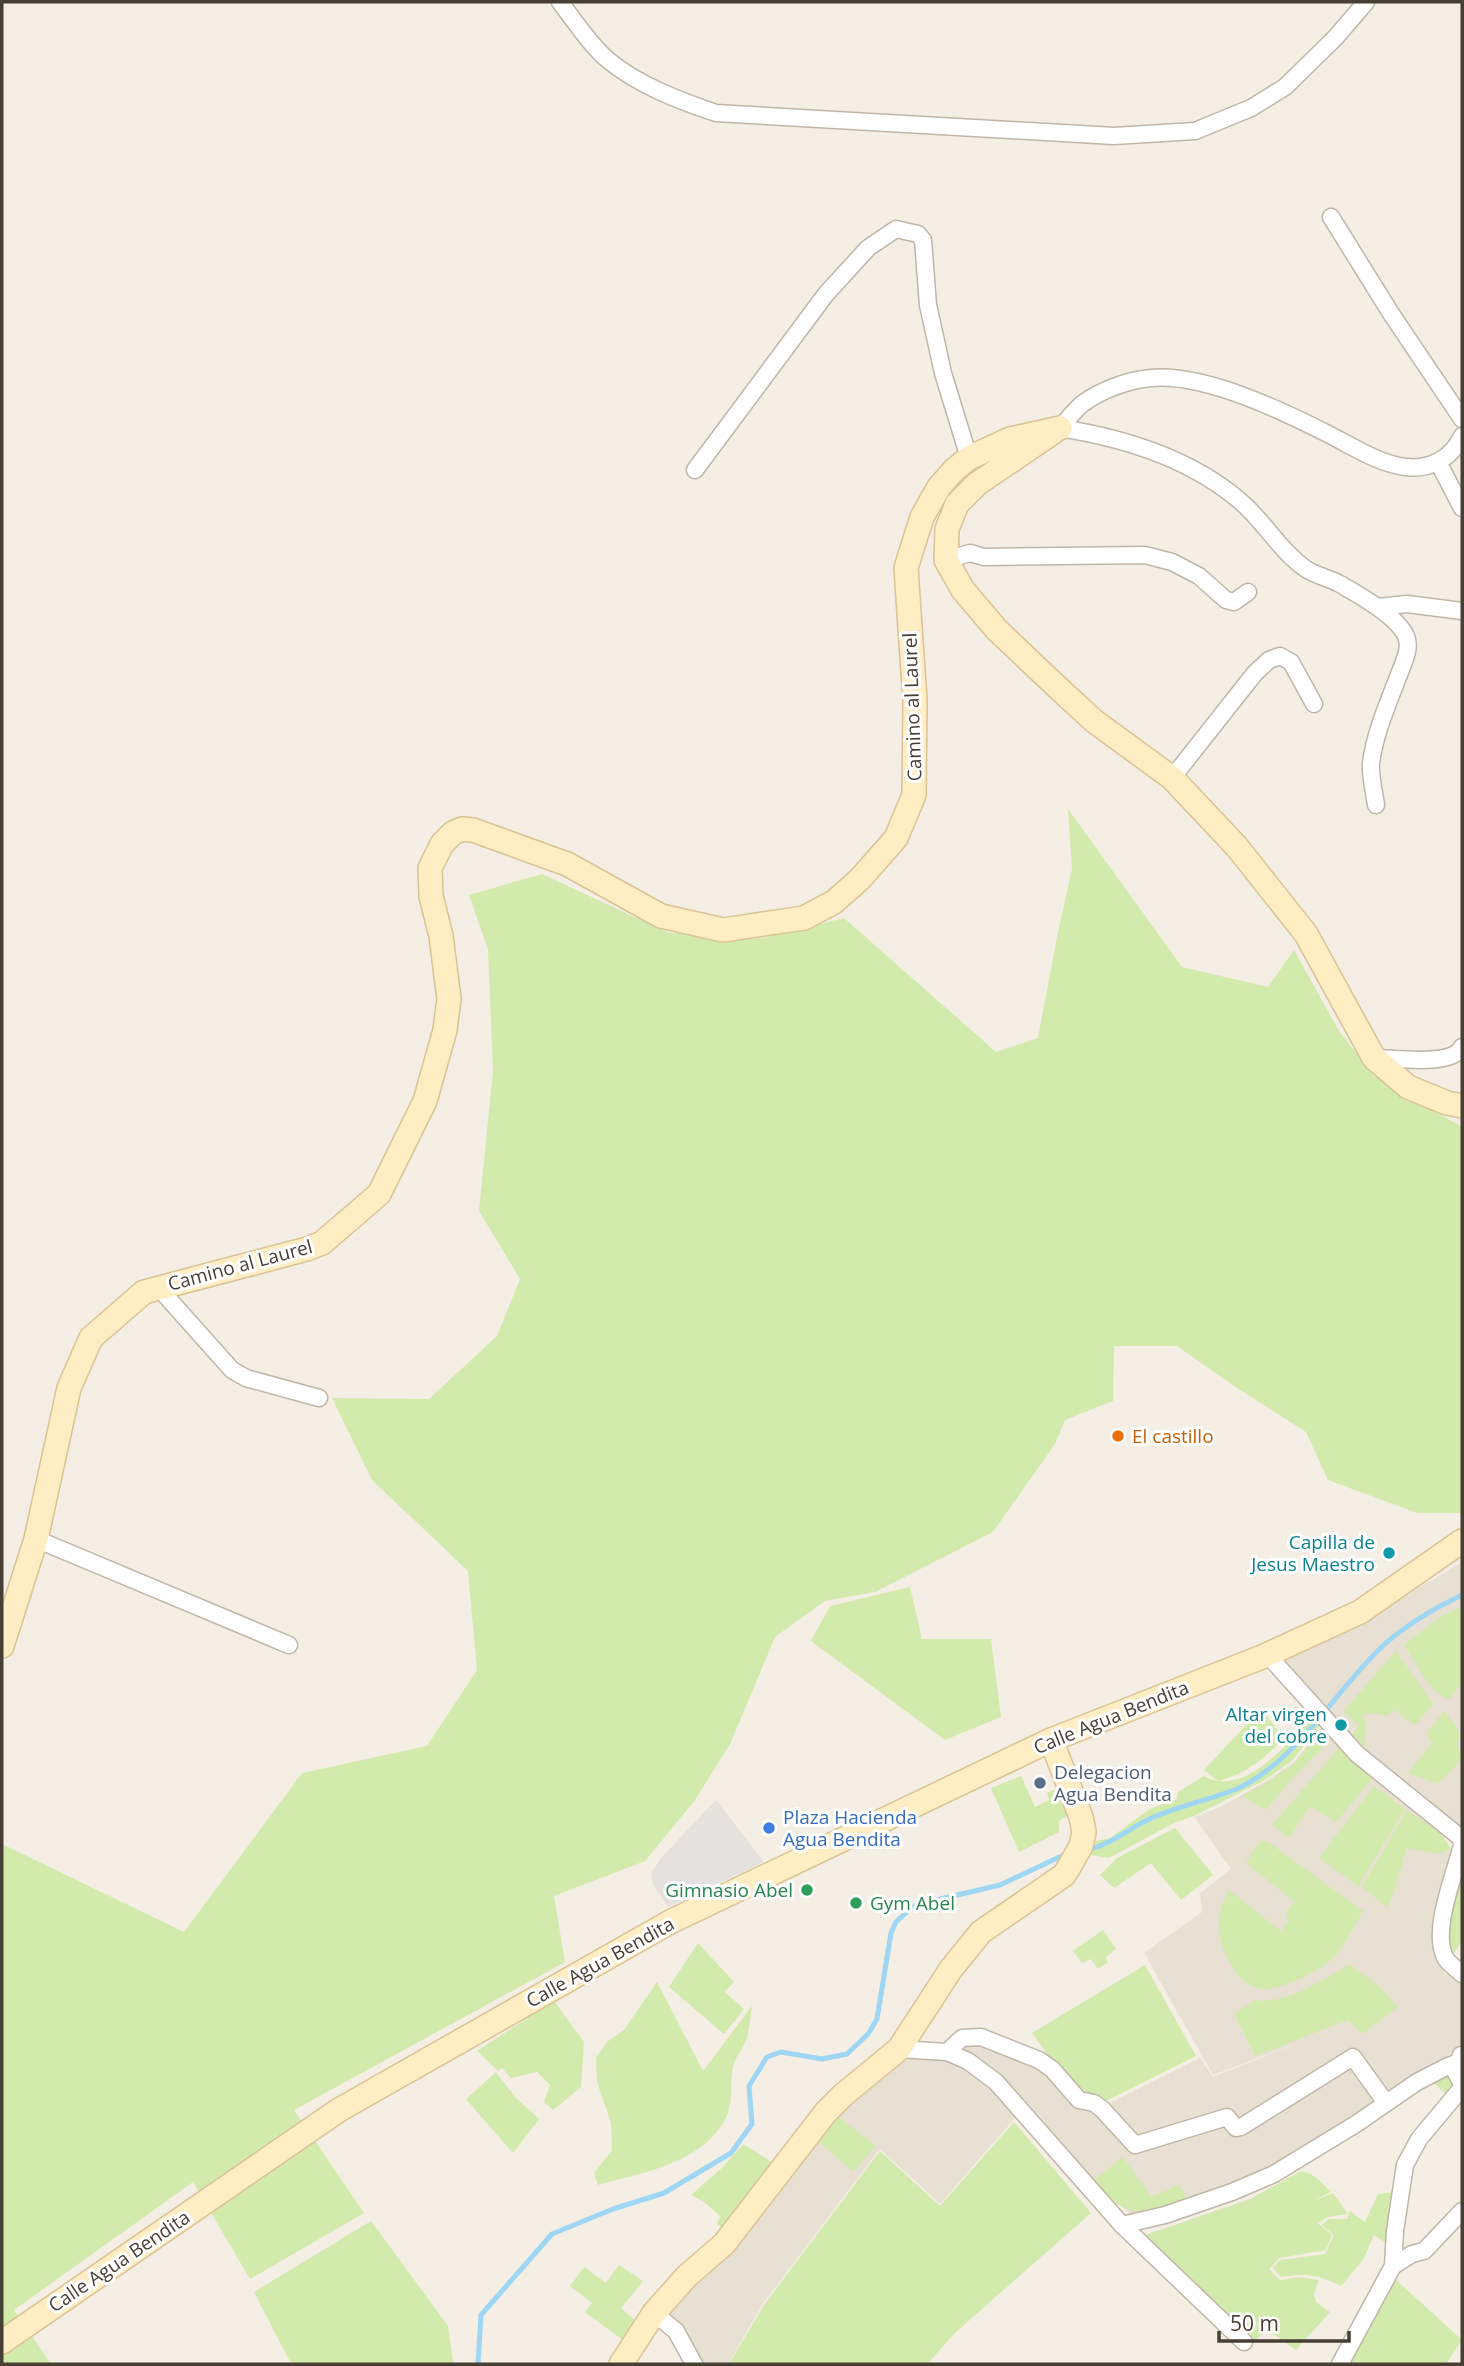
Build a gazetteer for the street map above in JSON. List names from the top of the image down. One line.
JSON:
{"streets":{"main road":["Camino al Laurel","Calle Agua Bendita"]},"places":["El castillo","Capilla de Jesus Maestro","Altar virgen del cobre","Delegacion Agua Bendita","Plaza Hacienda Agua Bendita","Gimnasio Abel","Gym Abel"],"scale_bar":"50 m"}
